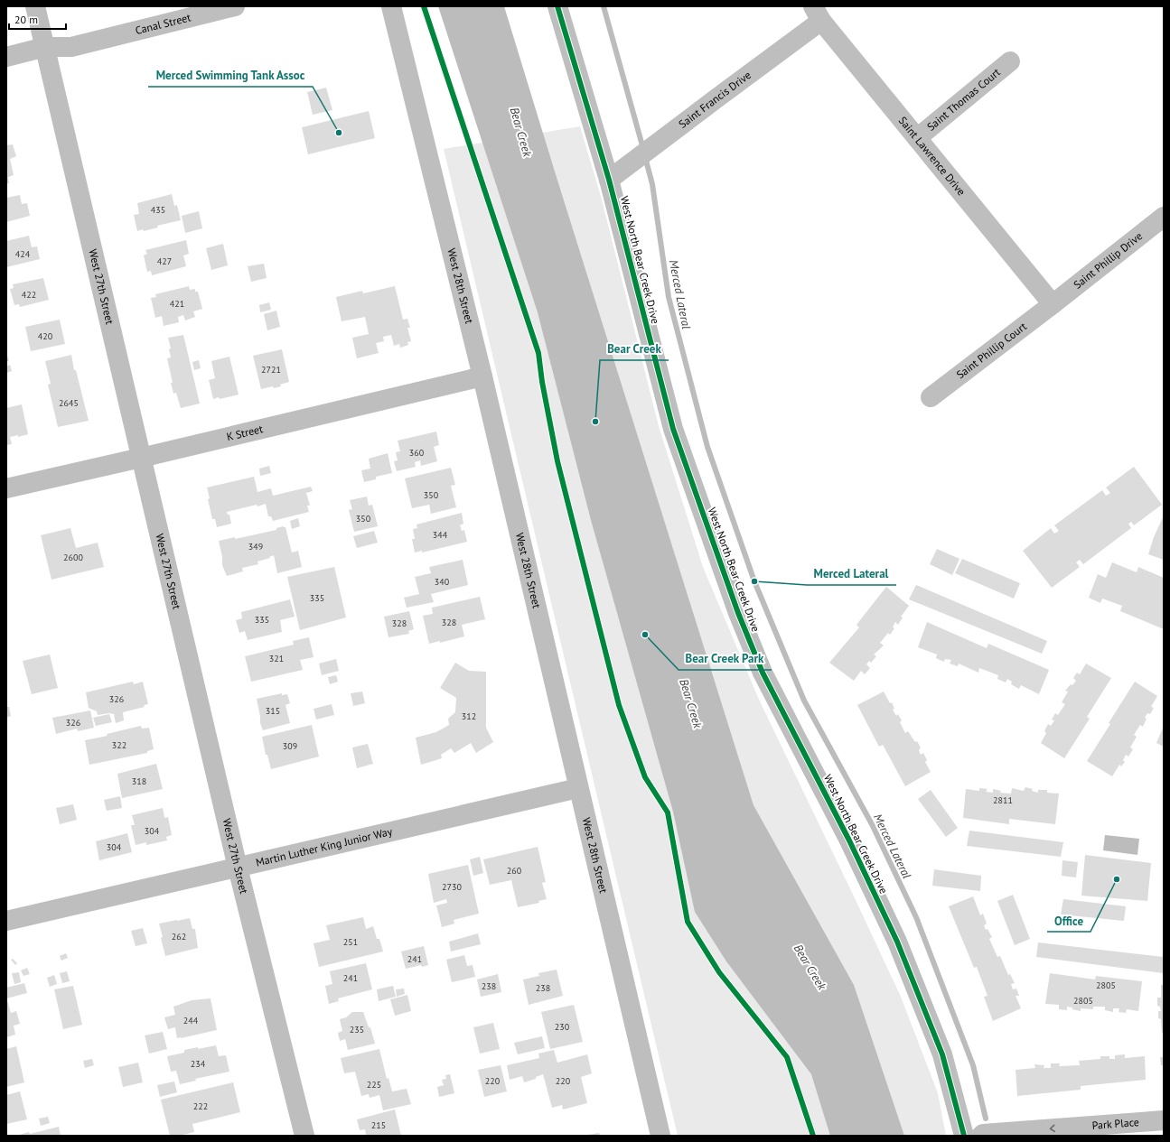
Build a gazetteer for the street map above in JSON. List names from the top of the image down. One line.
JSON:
{"streets":{"street":["Canal Street","Saint Francis Drive","Saint Thomas Court","Saint Lawrence Drive","West North Bear Creek Drive","Saint Phillip Drive","West 28th Street","West 27th Street","Saint Phillip Court","K Street","Martin Luther King Junior Way","Park Place"]},"crossings":[["Canal Street","West 27th Street"],["Saint Francis Drive","Saint Lawrence Drive"],["Saint Francis Drive","West North Bear Creek Drive"],["Saint Thomas Court","Saint Lawrence Drive"],["Saint Lawrence Drive","Saint Phillip Drive"],["Saint Lawrence Drive","Saint Phillip Court"],["Saint Phillip Drive","Saint Phillip Court"],["West 28th Street","K Street"],["West 28th Street","Martin Luther King Junior Way"],["West 27th Street","K Street"],["West 27th Street","Martin Luther King Junior Way"]],"water":["Bear Creek","Merced Lateral"],"places":["Merced Swimming Tank Assoc","Bear Creek","Merced Lateral","Bear Creek Park","Office"],"house_numbers":["435","424","427","422","421","420","2721","2645","360","350","350","344","349","2600","340","335","335","328","328","321","326","315","312","326","322","309","318","2811","304","304","260","2730","262","251","241","241","2805","238","238","2805","244","230","235","234","220","220","225","222","215"],"scale_bar":"20 m"}
